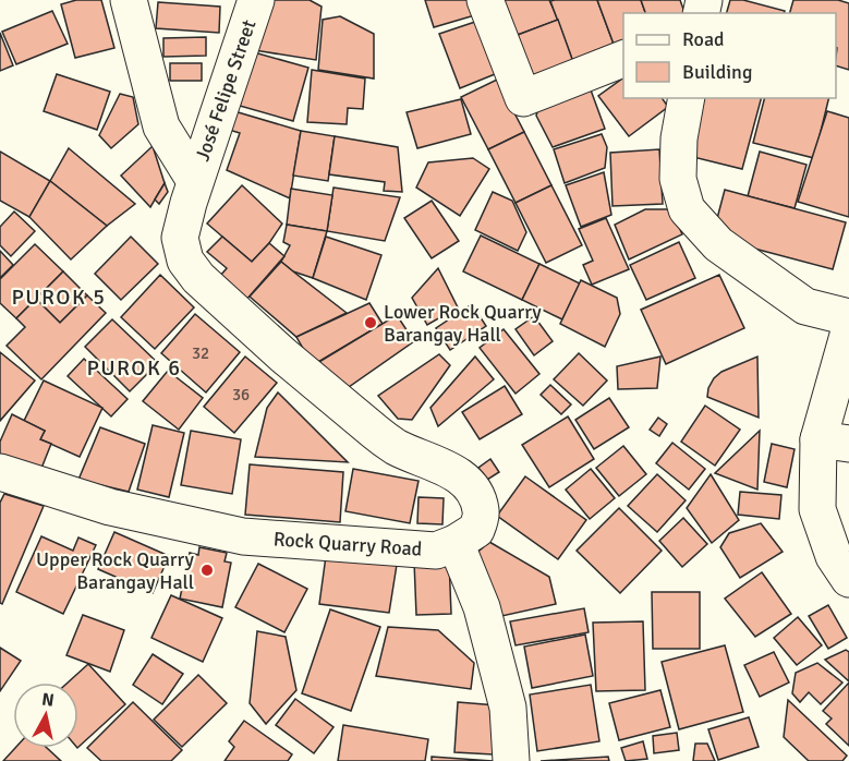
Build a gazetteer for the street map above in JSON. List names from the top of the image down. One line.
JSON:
{"streets":{"street":["José Felipe Street","Rock Quarry Road"]},"districts":["PUROK 5","PUROK 6"],"places":["Lower Rock Quarry Barangay Hall","Upper Rock Quarry Barangay Hall"],"house_numbers":["32","36"],"legend":["Road","Building"],"north":"top"}
